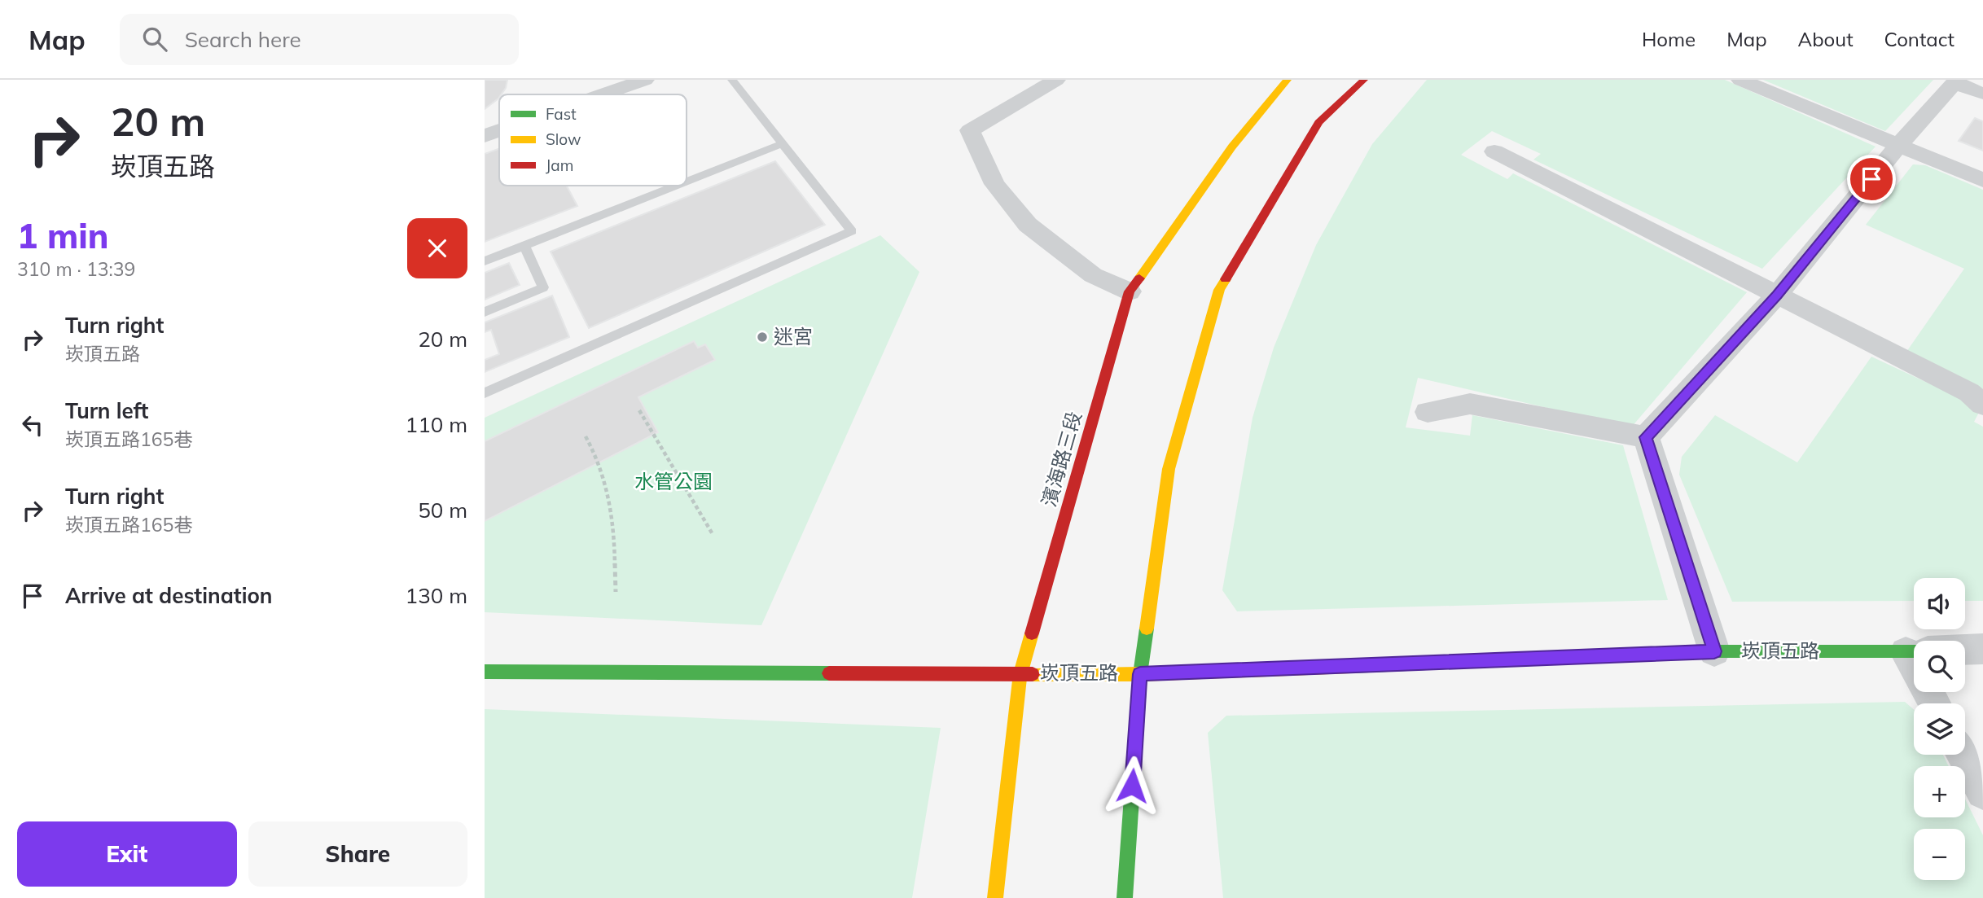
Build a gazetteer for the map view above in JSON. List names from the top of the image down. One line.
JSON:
{"streets":{"street":["濱海路三段","崁頂五路"]},"crossings":[["濱海路三段","崁頂五路"]],"parks":["水管公園"],"places":["迷宮"],"legend":["Fast","Slow","Jam"],"page":{"header":"Map","search":"Search here","nav":["Home","Map","About","Contact"],"turn":["20 m","崁頂五路"],"heading":["1 min","310 m · 13:39"],"list":[{"name":"Turn right","note":"崁頂五路","value":"20 m"},{"name":"Turn left","note":"崁頂五路165巷","value":"110 m"},{"name":"Turn right","note":"崁頂五路165巷","value":"50 m"},{"name":"Arrive at destination","value":"130 m"}],"map_buttons":["+","−"],"buttons":["Exit","Share"]}}
